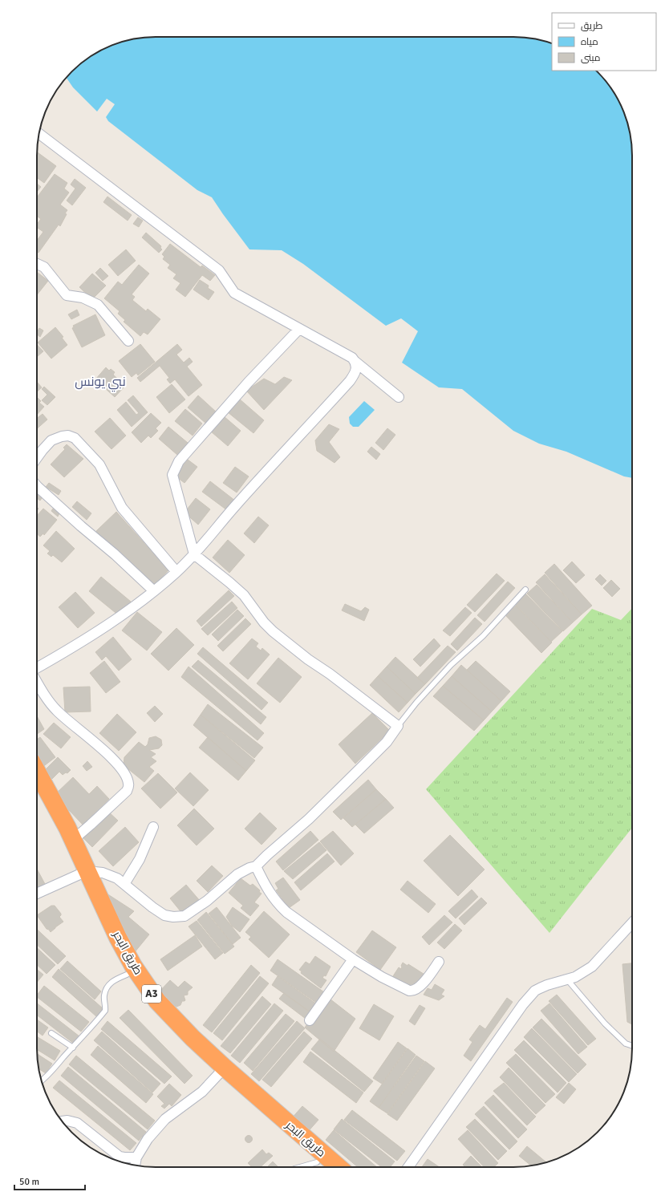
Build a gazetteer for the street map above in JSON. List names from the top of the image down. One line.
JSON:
{"streets":{"highway":["طريق البحر","A3"]},"districts":["نبي يونس"],"legend":["طريق","مياه","مبنى"],"scale_bar":"50 m"}
